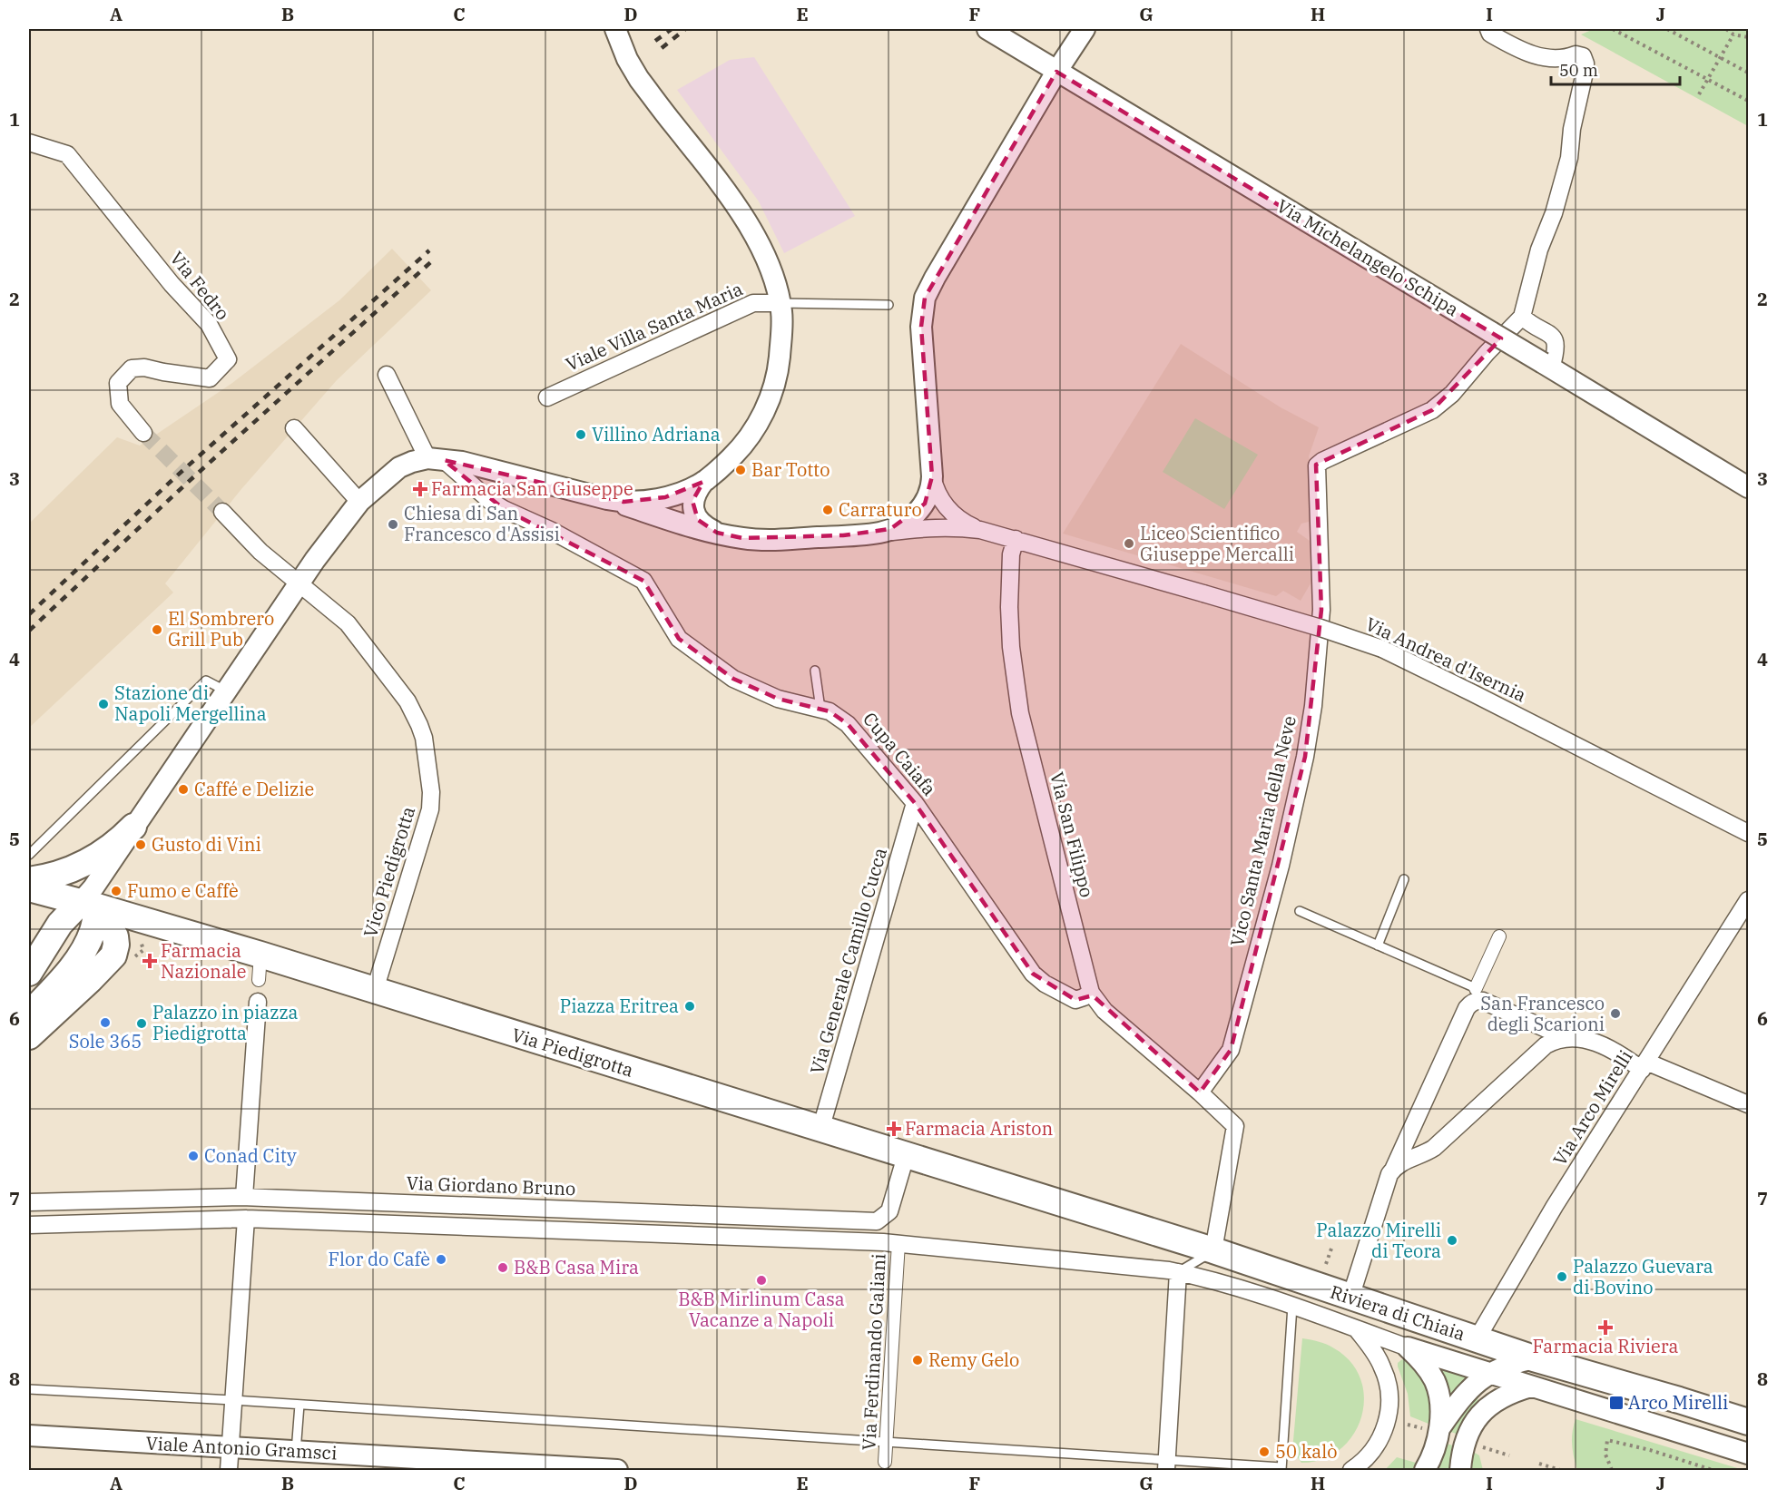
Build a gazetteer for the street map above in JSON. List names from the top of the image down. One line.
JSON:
{"streets":{"main road":["Via Piedigrotta","Riviera di Chiaia"],"street":["Via Michelangelo Schipa","Via Fedro","Viale Villa Santa Maria","Via Andrea d'Isernia","Cupa Caiafa","Vico Santa Maria della Neve","Via San Filippo","Vico Piedigrotta","Via Generale Camillo Cucca","Via Arco Mirelli","Via Giordano Bruno","Via Ferdinando Galiani","Viale Antonio Gramsci"]},"crossings":[["Via Andrea d'Isernia","Via San Filippo"],["Cupa Caiafa","Via San Filippo"],["Cupa Caiafa","Via Generale Camillo Cucca"],["Vico Santa Maria della Neve","Via San Filippo"],["Via San Filippo","Riviera di Chiaia"],["Vico Piedigrotta","Via Piedigrotta"],["Via Generale Camillo Cucca","Via Piedigrotta"],["Via Piedigrotta","Via Giordano Bruno"],["Via Piedigrotta","Riviera di Chiaia"],["Via Arco Mirelli","Riviera di Chiaia"]],"places":{"other":["Villino Adriana","Bar Totto","Carraturo","Chiesa di San Francesco d'Assisi","Liceo Scientifico Giuseppe Mercalli","El Sombrero Grill Pub","Stazione di Napoli Mergellina","Caffé e Delizie","Gusto di Vini","Fumo e Caffè","Piazza Eritrea","San Francesco degli Scarioni","Sole 365","Palazzo in piazza Piedigrotta","Conad City","Palazzo Mirelli di Teora","Flor do Cafè","B&B Casa Mira","Palazzo Guevara di Bovino","B&B Mirlinum Casa Vacanze a Napoli","Remy Gelo","50 kalò"],"health":["Farmacia San Giuseppe","Farmacia Nazionale","Farmacia Ariston","Farmacia Riviera"],"transit":["Arco Mirelli"]},"scale_bar":"50 m","grid":{"columns":["A","B","C","D","E","F","G","H","I","J"],"rows":["1","2","3","4","5","6","7","8"]}}
